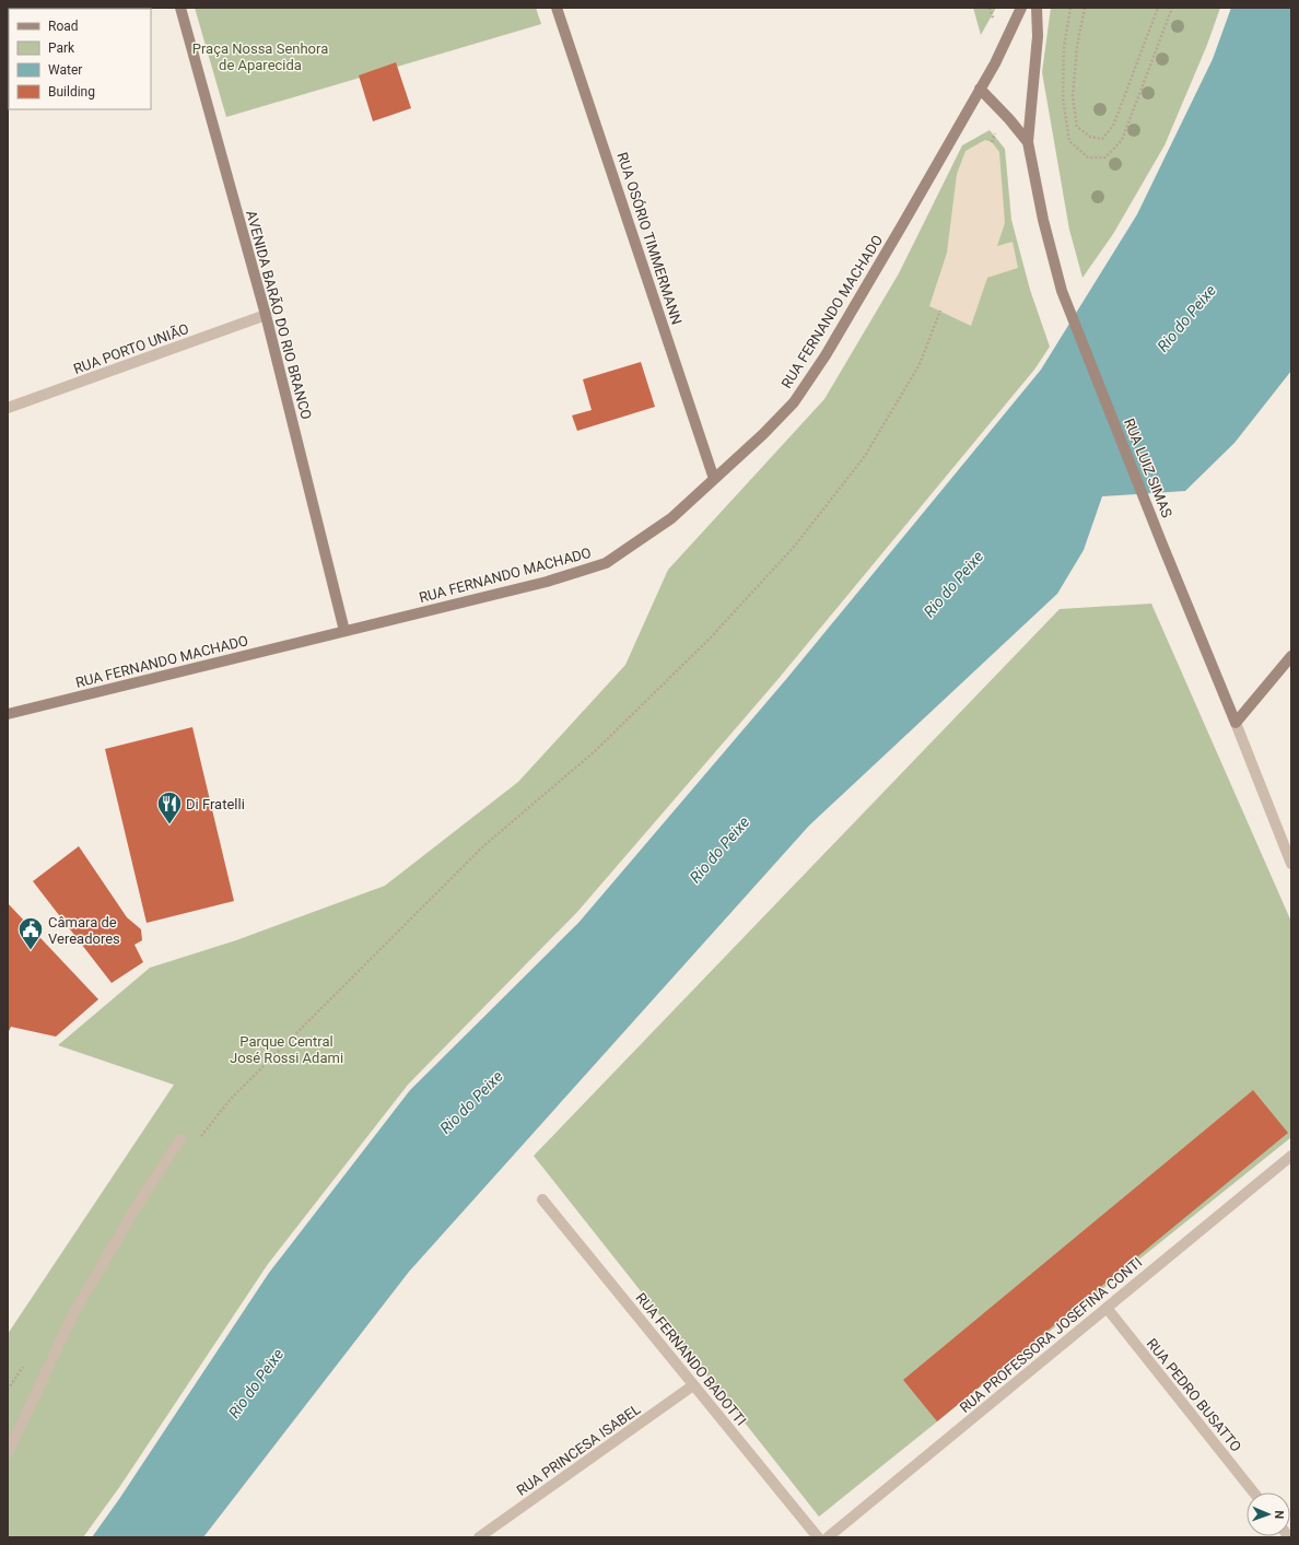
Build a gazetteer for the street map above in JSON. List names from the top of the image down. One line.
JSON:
{"streets":{"main road":["RUA OSÓRIO TIMMERMANN","RUA FERNANDO MACHADO","AVENIDA BARÃO DO RIO BRANCO","RUA LUIZ SIMAS"],"street":["RUA PORTO UNIÃO","RUA PROFESSORA JOSEFINA CONTI","RUA FERNANDO BADOTTI","RUA PEDRO BUSATTO","RUA PRINCESA ISABEL"]},"crossings":[["RUA OSÓRIO TIMMERMANN","RUA FERNANDO MACHADO"],["RUA FERNANDO MACHADO","AVENIDA BARÃO DO RIO BRANCO"],["RUA FERNANDO MACHADO","RUA LUIZ SIMAS"],["AVENIDA BARÃO DO RIO BRANCO","RUA PORTO UNIÃO"],["RUA PROFESSORA JOSEFINA CONTI","RUA PEDRO BUSATTO"],["RUA FERNANDO BADOTTI","RUA PRINCESA ISABEL"]],"water":["Rio do Peixe"],"parks":["Praça Nossa Senhora de Aparecida","Parque Central José Rossi Adami"],"places":{"restaurant":["Di Fratelli"],"public building":["Câmara de Vereadores"]},"legend":["Road","Park","Water","Building"],"north":"right"}
